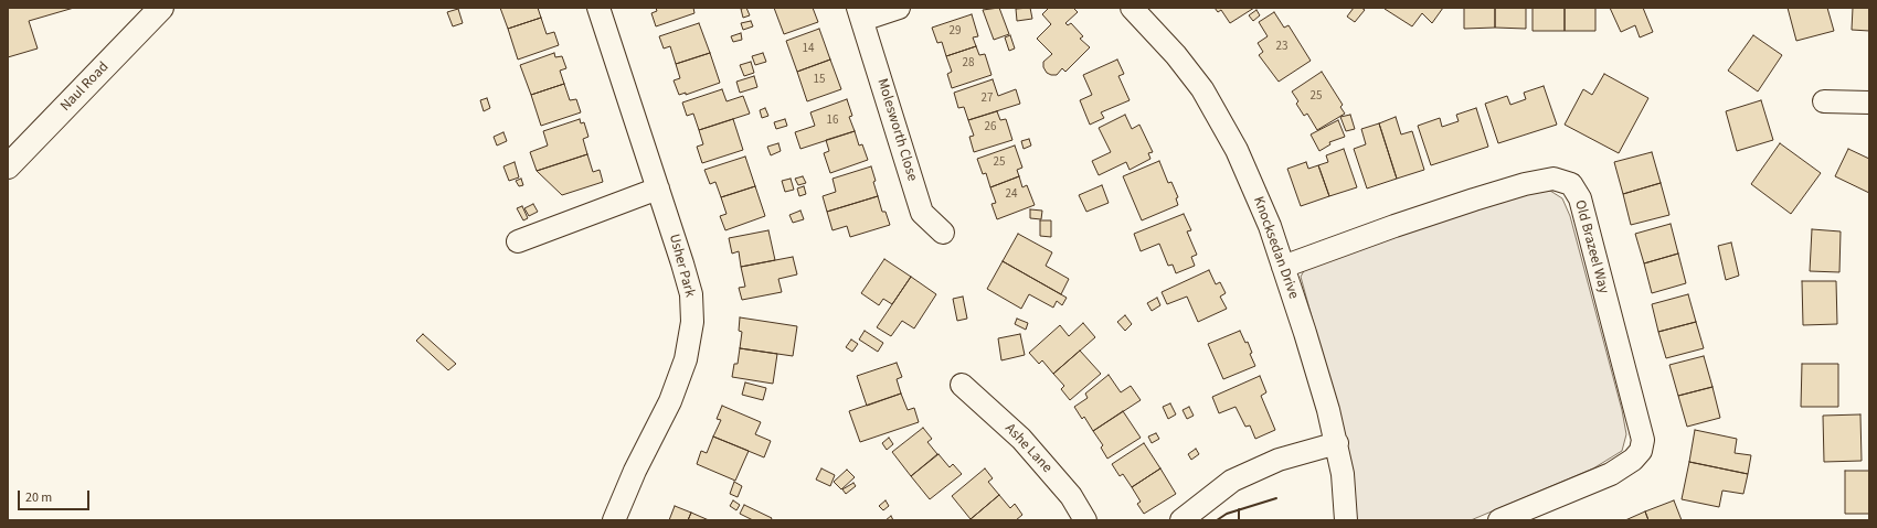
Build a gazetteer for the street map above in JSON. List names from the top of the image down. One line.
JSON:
{"streets":{"main road":["Naul Road"],"street":["Molesworth Close","Old Brazeel Way","Knocksedan Drive","Usher Park","Ashe Lane"]},"crossings":[["Old Brazeel Way","Knocksedan Drive"]],"house_numbers":["29","23","14","28","15","25","27","16","26","25","24"],"scale_bar":"20 m"}
